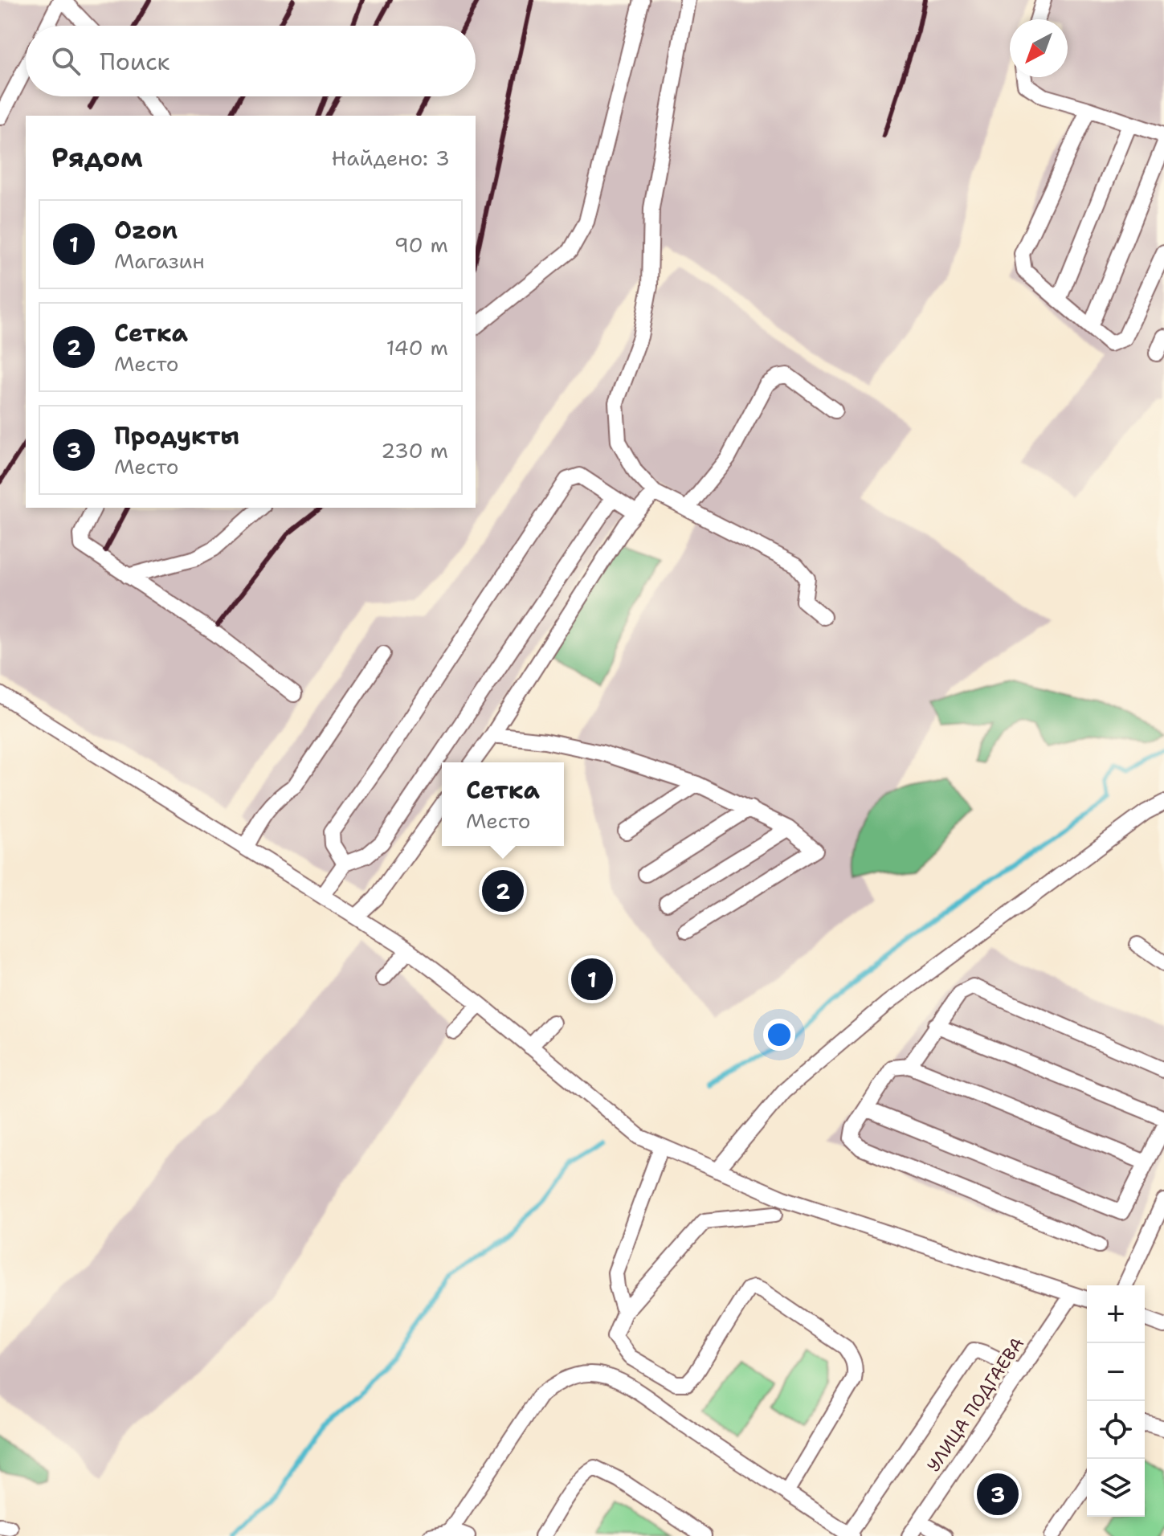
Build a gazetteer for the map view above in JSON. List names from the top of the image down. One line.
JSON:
{"streets":{"street":["УЛИЦА ПОДГАЕВА"]},"north":"bottom left","page":{"search":"Поиск","heading":["Рядом","Найдено: 3"],"list":[{"mark":"1","name":"Ozon","note":"Магазин","value":"90 m"},{"mark":"2","name":"Сетка","note":"Место","value":"140 m"},{"mark":"3","name":"Продукты","note":"Место","value":"230 m"}],"popup":["Сетка","Место"],"pins":["2","1","3"],"map_buttons":["+","−"]}}
